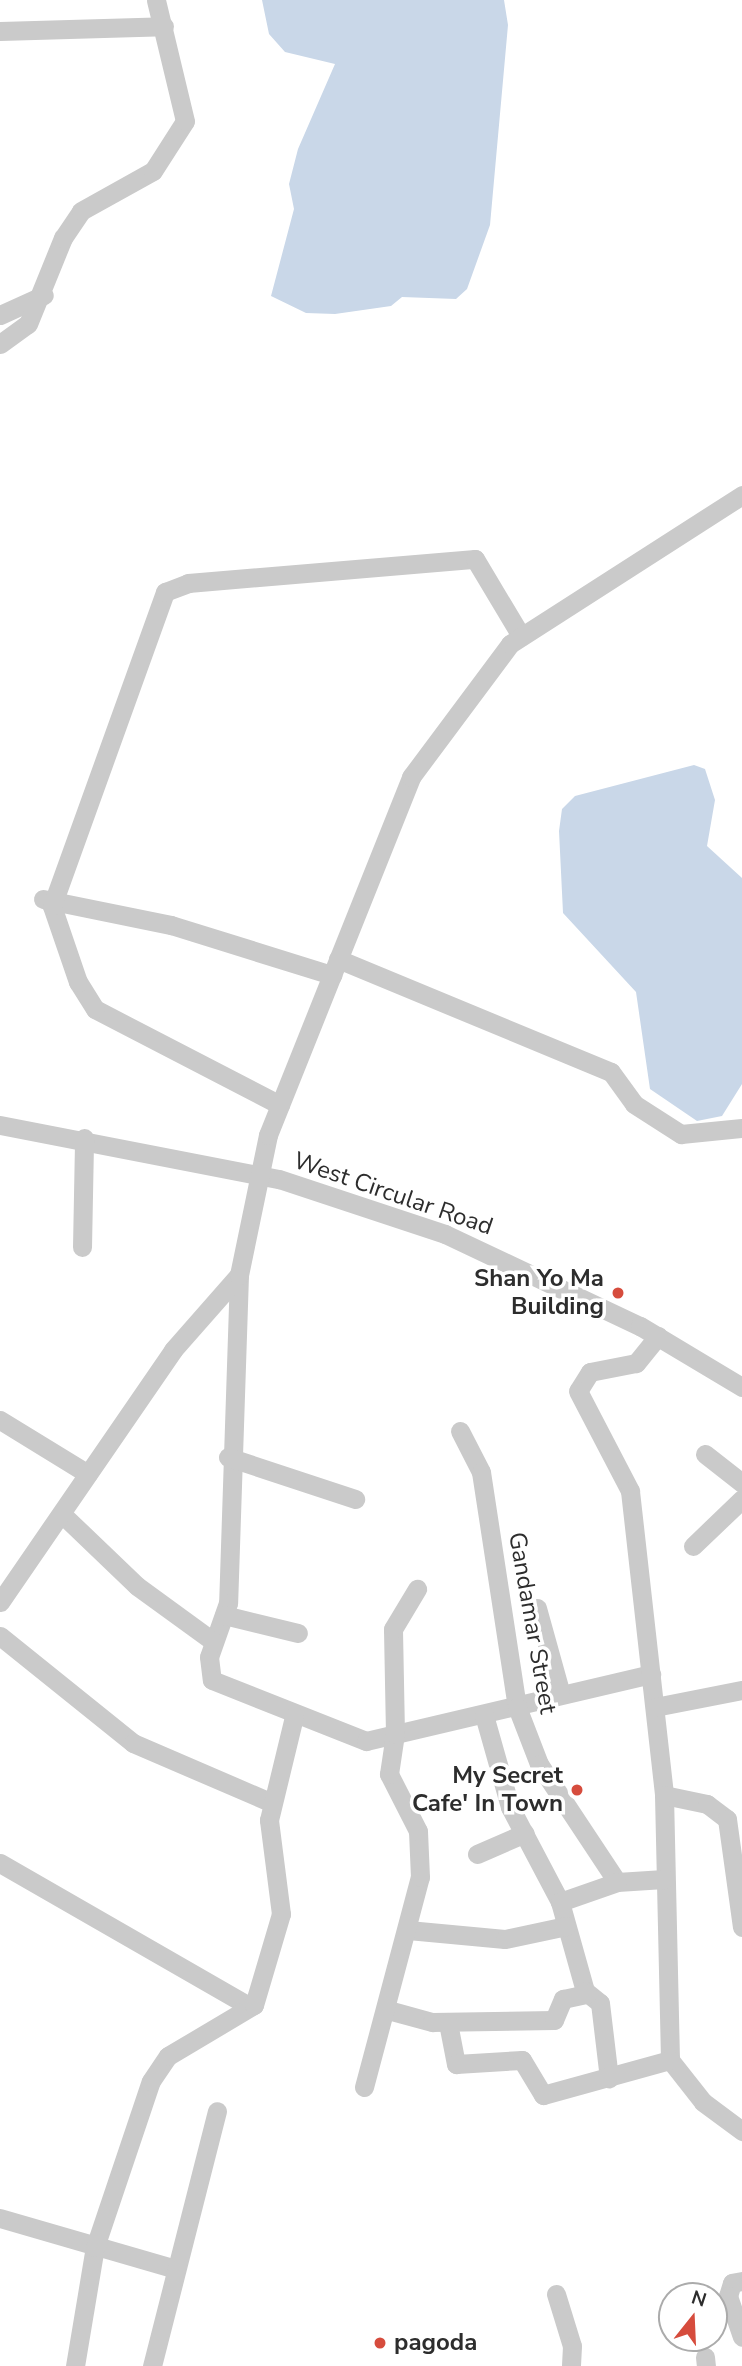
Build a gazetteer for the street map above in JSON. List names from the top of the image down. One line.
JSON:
{"streets":{"street":["West Circular Road","Gandamar Street"]},"places":["Shan Yo Ma Building","My Secret Cafe' In Town","pagoda"],"north":"top"}
